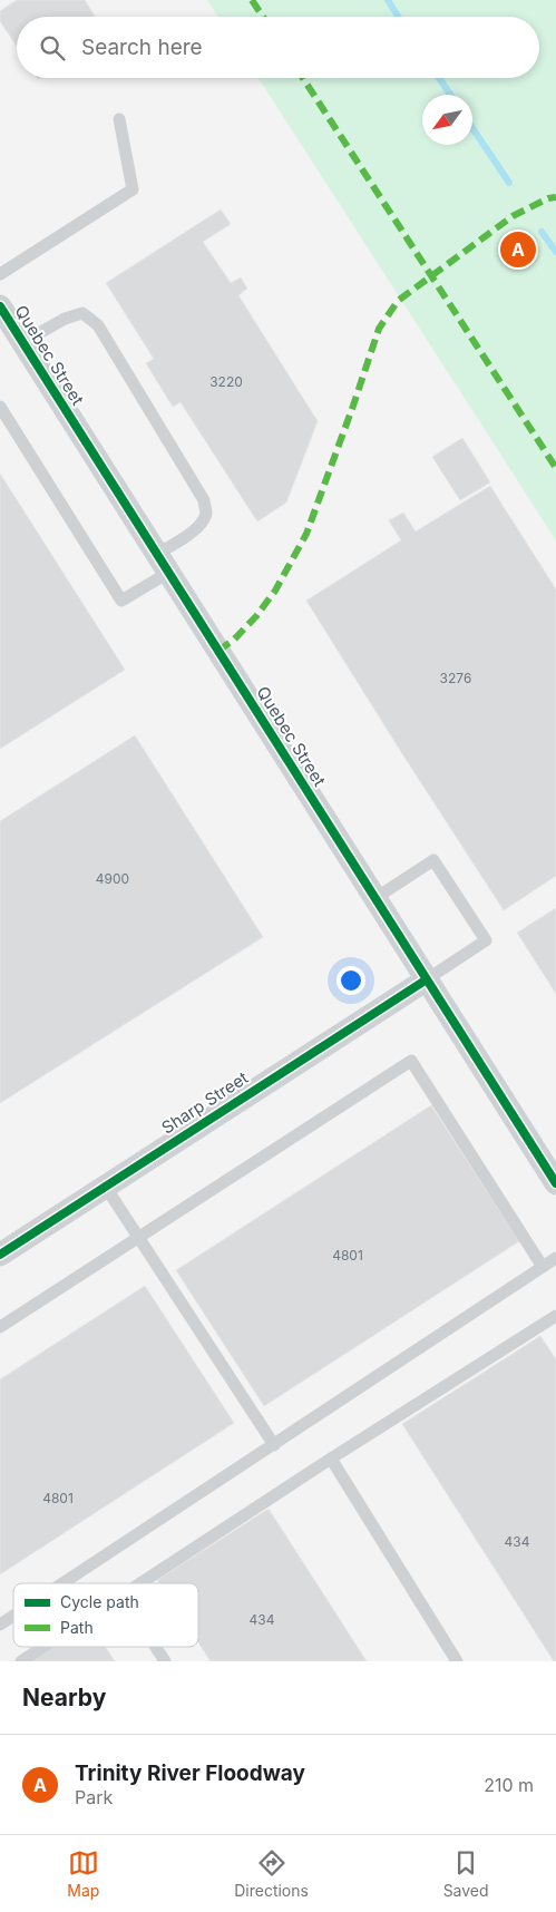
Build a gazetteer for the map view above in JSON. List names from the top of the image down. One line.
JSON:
{"streets":{"street":["Quebec Street","Sharp Street"]},"crossings":[["Quebec Street","Sharp Street"]],"house_numbers":["3220","3276","4900","4801","4801","434","434"],"legend":["Cycle path","Path"],"north":"bottom left","page":{"search":"Search here","pins":"A","heading":"Nearby","list":[{"mark":"A","name":"Trinity River Floodway","note":"Park","value":"210 m"}],"nav":["Map","Directions","Saved"]}}
